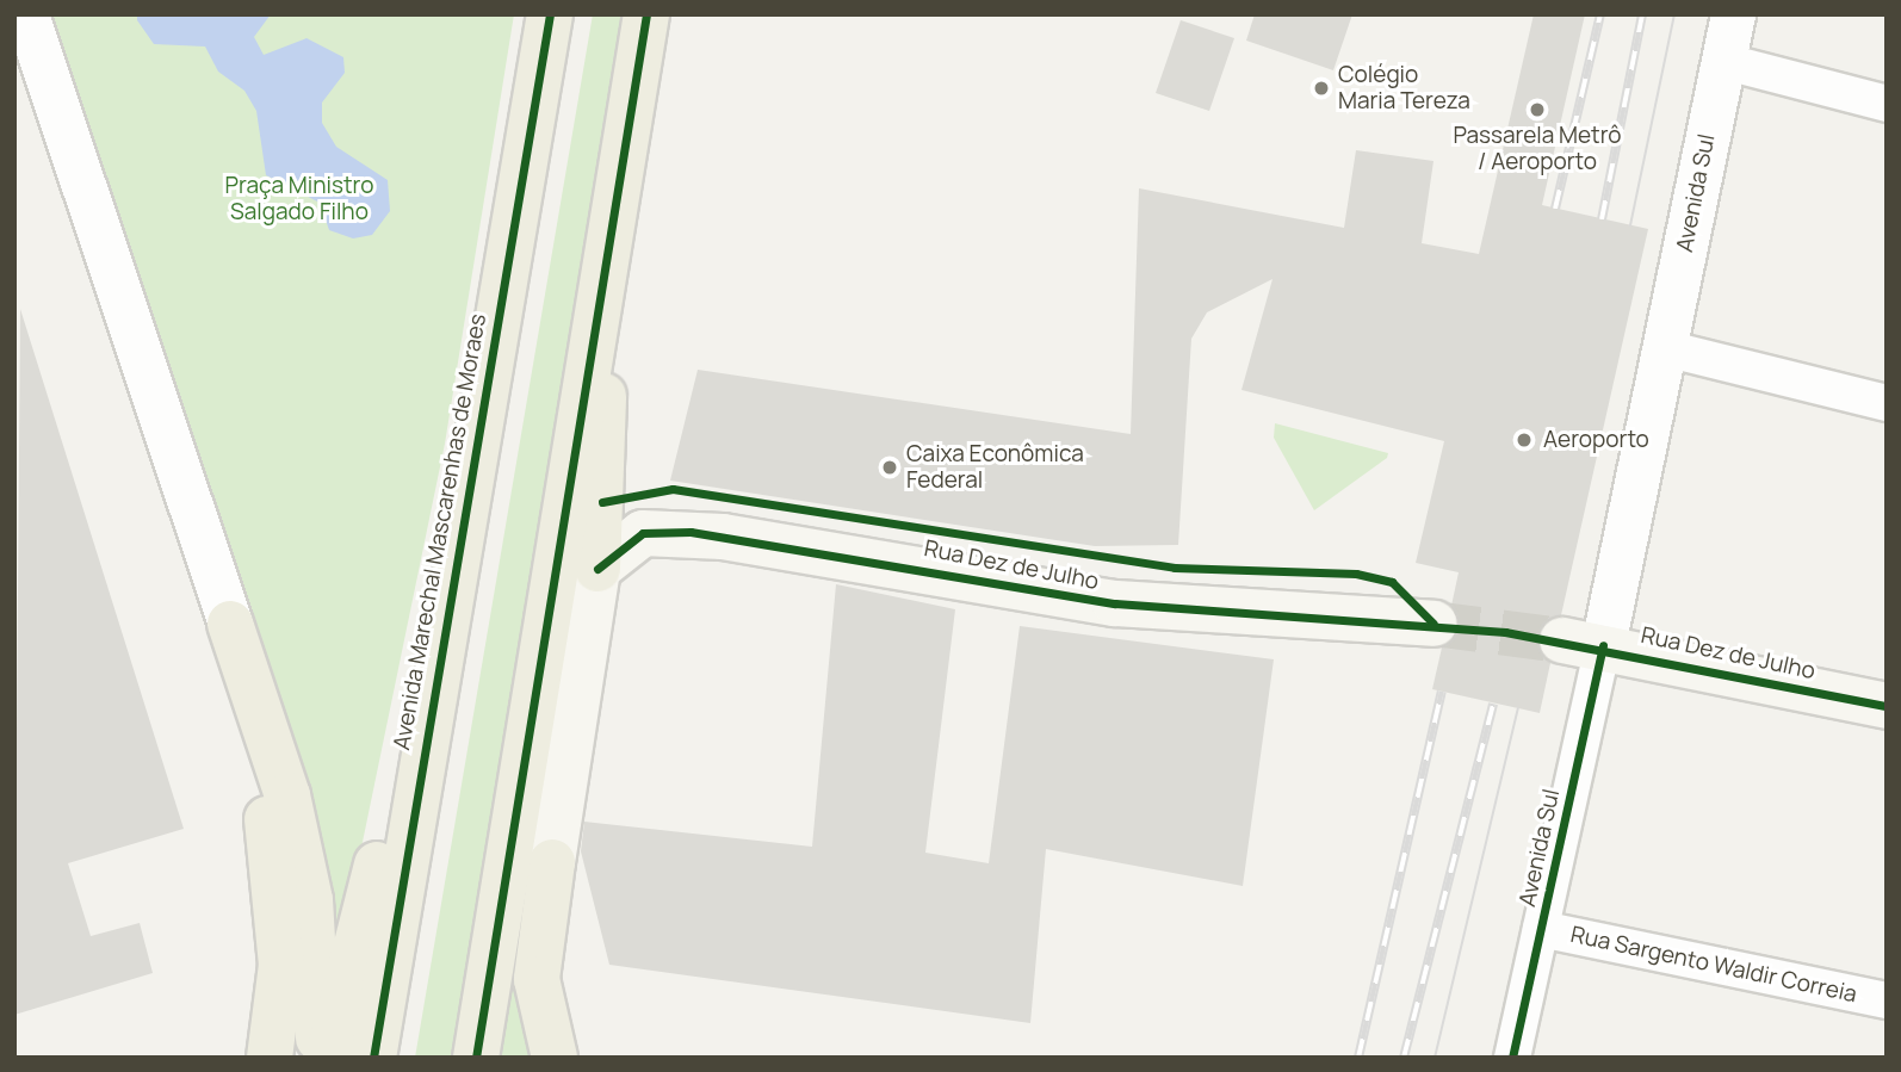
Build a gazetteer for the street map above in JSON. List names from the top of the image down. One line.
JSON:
{"streets":{"highway":["Avenida Marechal Mascarenhas de Moraes"],"main road":["Rua Dez de Julho"],"street":["Avenida Sul","Rua Sargento Waldir Correia"]},"crossings":[["Avenida Sul","Rua Dez de Julho"],["Avenida Sul","Rua Sargento Waldir Correia"]],"parks":["Praça Ministro Salgado Filho"],"places":["Colégio Maria Tereza","Passarela Metrô / Aeroporto","Aeroporto","Caixa Econômica Federal"]}
